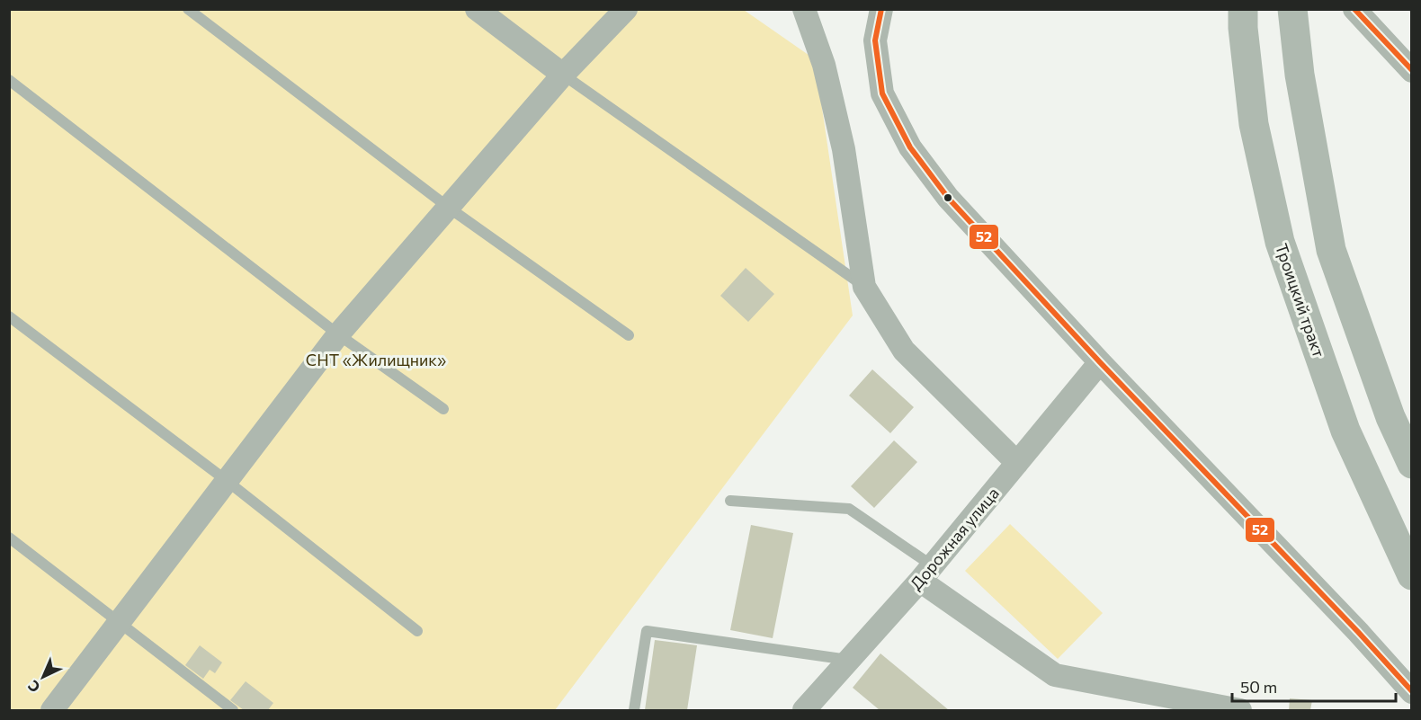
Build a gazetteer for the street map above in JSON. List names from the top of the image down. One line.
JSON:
{"streets":{"main road":["Троицкий тракт"],"street":["Дорожная улица"]},"parks":["СНТ «Жилищник»"],"lines":["transit line 52"],"scale_bar":"50 m","north":"bottom left"}
